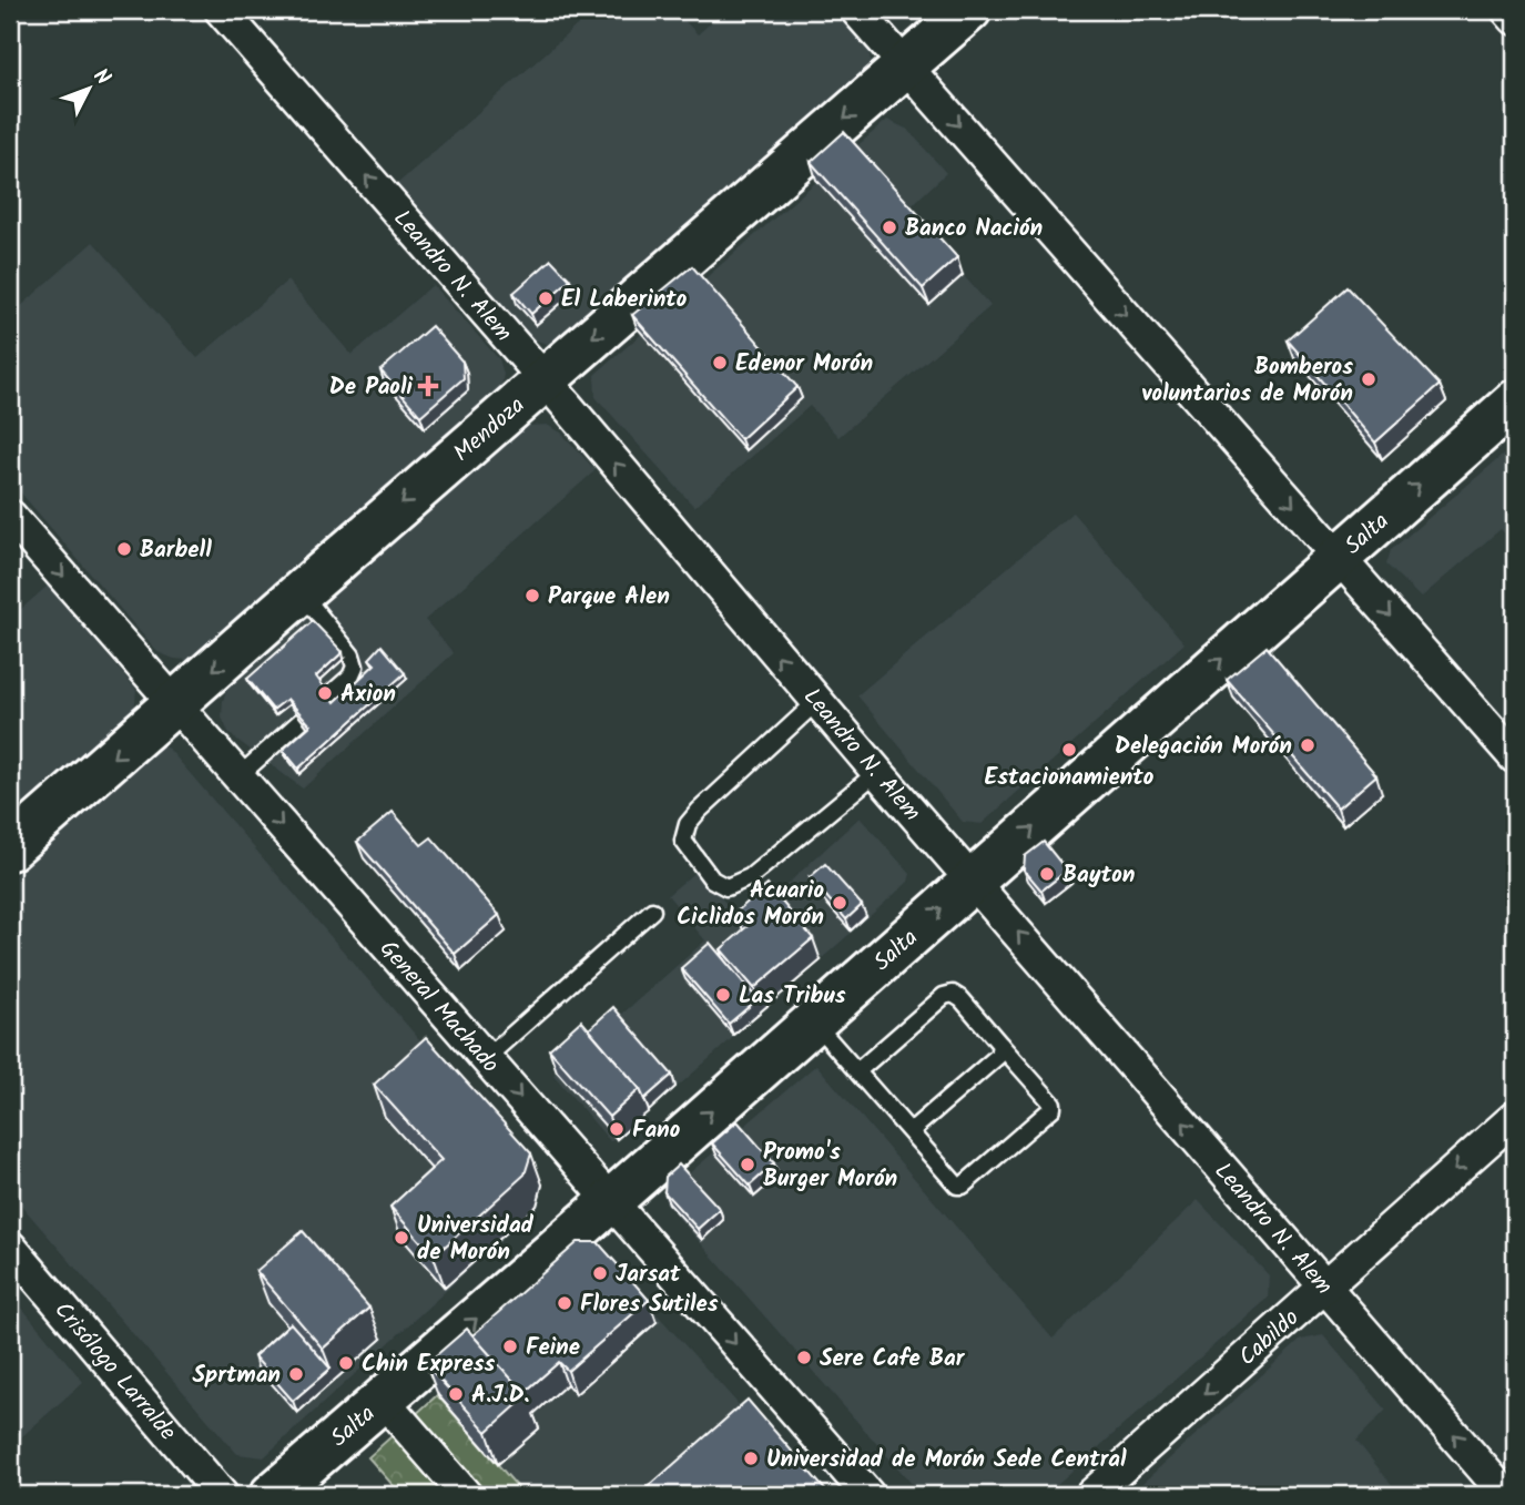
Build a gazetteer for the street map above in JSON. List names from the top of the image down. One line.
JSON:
{"streets":{"street":["Leandro N. Alem","Mendoza","Salta","General Machado","Cabildo","Crisólogo Larralde"]},"crossings":[["Leandro N. Alem","Mendoza"],["Leandro N. Alem","Salta"],["Leandro N. Alem","Cabildo"],["Mendoza","General Machado"],["Salta","General Machado"]],"one_way":["Leandro N. Alem","Mendoza","Salta","General Machado","Cabildo"],"places":{"other":["Banco Nación","El Laberinto","Edenor Morón","Bomberos voluntarios de Morón","Barbell","Parque Alen","Axion","Delegación Morón","Estacionamiento","Bayton","Acuario Ciclidos Morón","Las Tribus","Fano","Promo's Burger Morón","Universidad de Morón","Jarsat","Flores Sutiles","Feine","Sere Cafe Bar","Chin Express","Sprtman","A.J.D.","Universidad de Morón Sede Central"],"health":["De Paoli"]},"north":"top right"}
